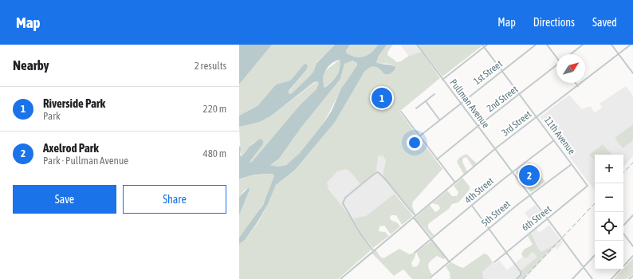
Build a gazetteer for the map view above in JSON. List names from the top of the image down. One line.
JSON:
{"streets":{"street":["1st Street","2nd Street","Pullman Avenue","3rd Street","11th Avenue","4th Street","5th Street","6th Street"]},"crossings":[["1st Street","Pullman Avenue"],["1st Street","11th Avenue"],["2nd Street","Pullman Avenue"],["2nd Street","11th Avenue"],["Pullman Avenue","3rd Street"],["Pullman Avenue","4th Street"],["Pullman Avenue","5th Street"],["Pullman Avenue","6th Street"],["3rd Street","11th Avenue"],["11th Avenue","4th Street"],["11th Avenue","5th Street"],["11th Avenue","6th Street"]],"north":"top right","page":{"header":"Map","nav":["Map","Directions","Saved"],"heading":["Nearby","2 results"],"list":[{"mark":"1","name":"Riverside Park","note":"Park","value":"220 m"},{"mark":"2","name":"Axelrod Park","note":"Park · Pullman Avenue","value":"480 m"}],"pins":["1","2"],"map_buttons":["+","−"],"buttons":["Save","Share"]}}
